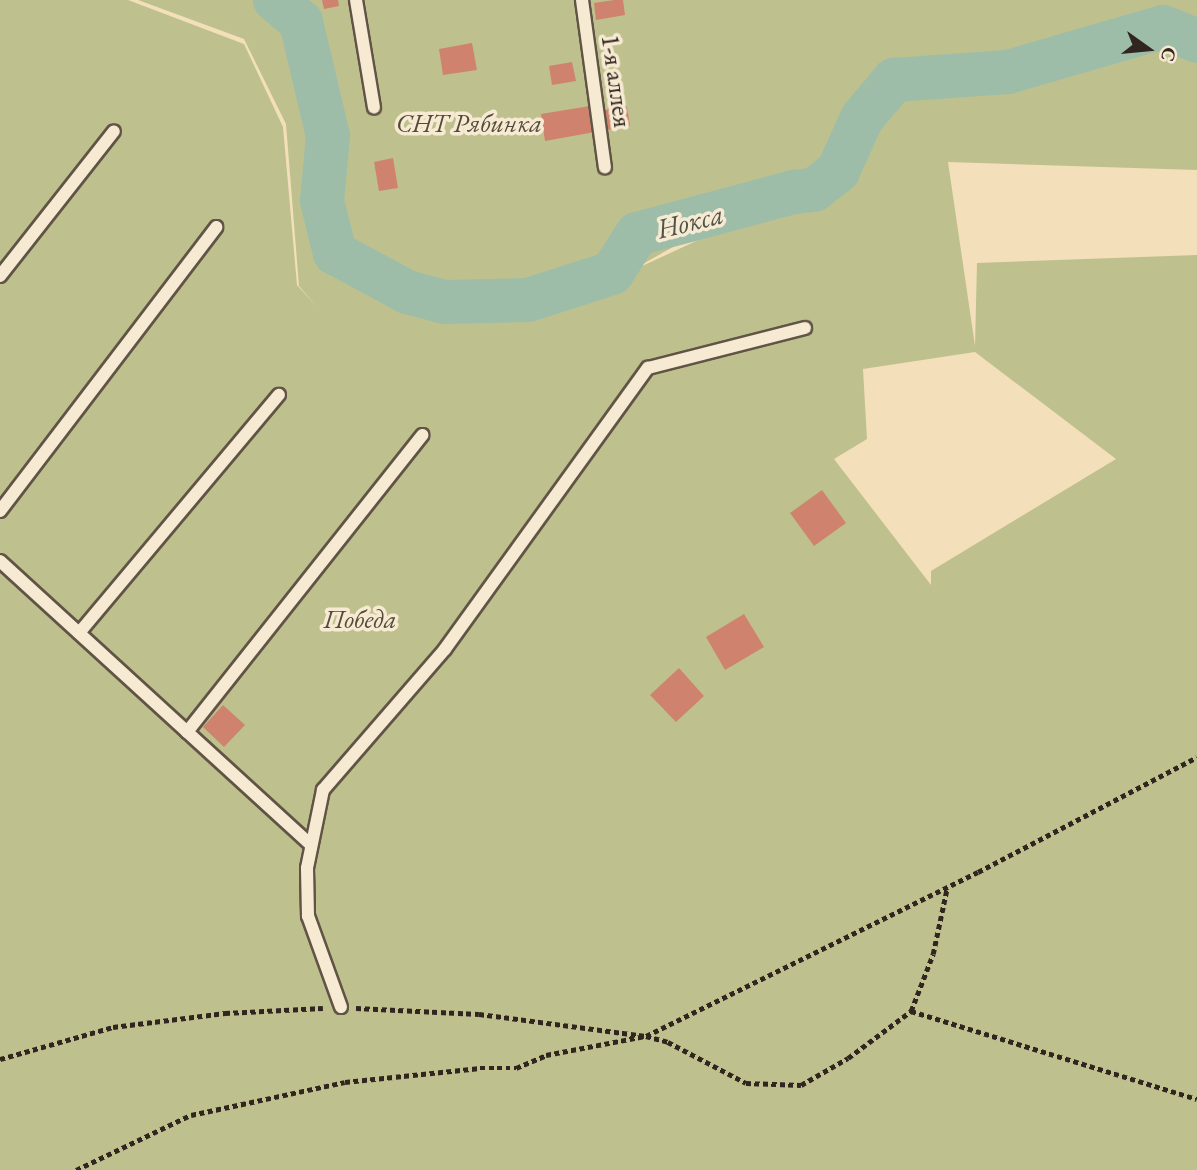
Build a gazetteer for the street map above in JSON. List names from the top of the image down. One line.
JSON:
{"streets":{"lane":["1-я аллея"]},"water":["Нокса"],"parks":["СНТ Рябинка","Победа"],"north":"right"}
